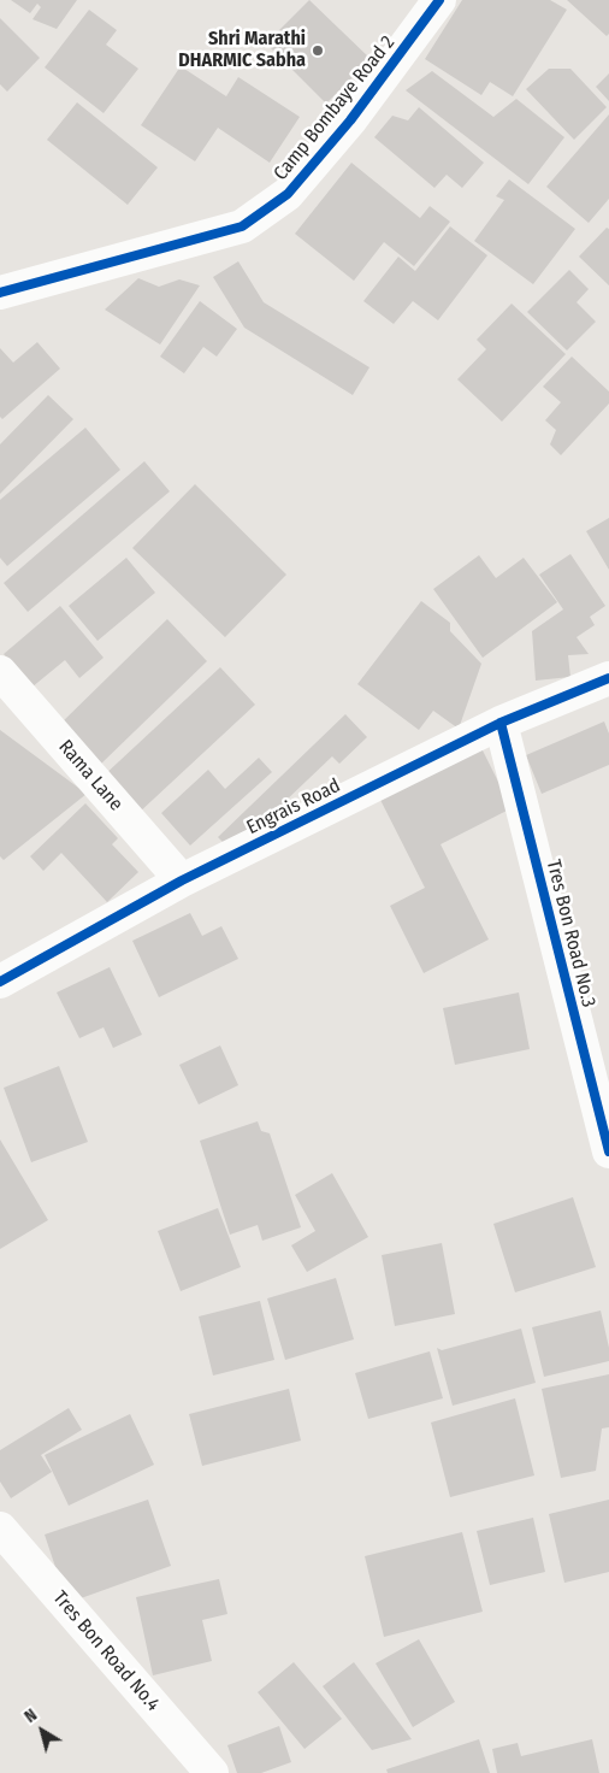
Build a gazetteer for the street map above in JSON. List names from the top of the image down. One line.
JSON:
{"streets":{"street":["Camp Bombaye Road 2","Rama Lane","Engrais Road","Tres Bon Road No.3","Tres Bon Road No.4"]},"crossings":[["Rama Lane","Engrais Road"],["Engrais Road","Tres Bon Road No.3"]],"places":["Shri Marathi DHARMIC Sabha"],"north":"top left"}
